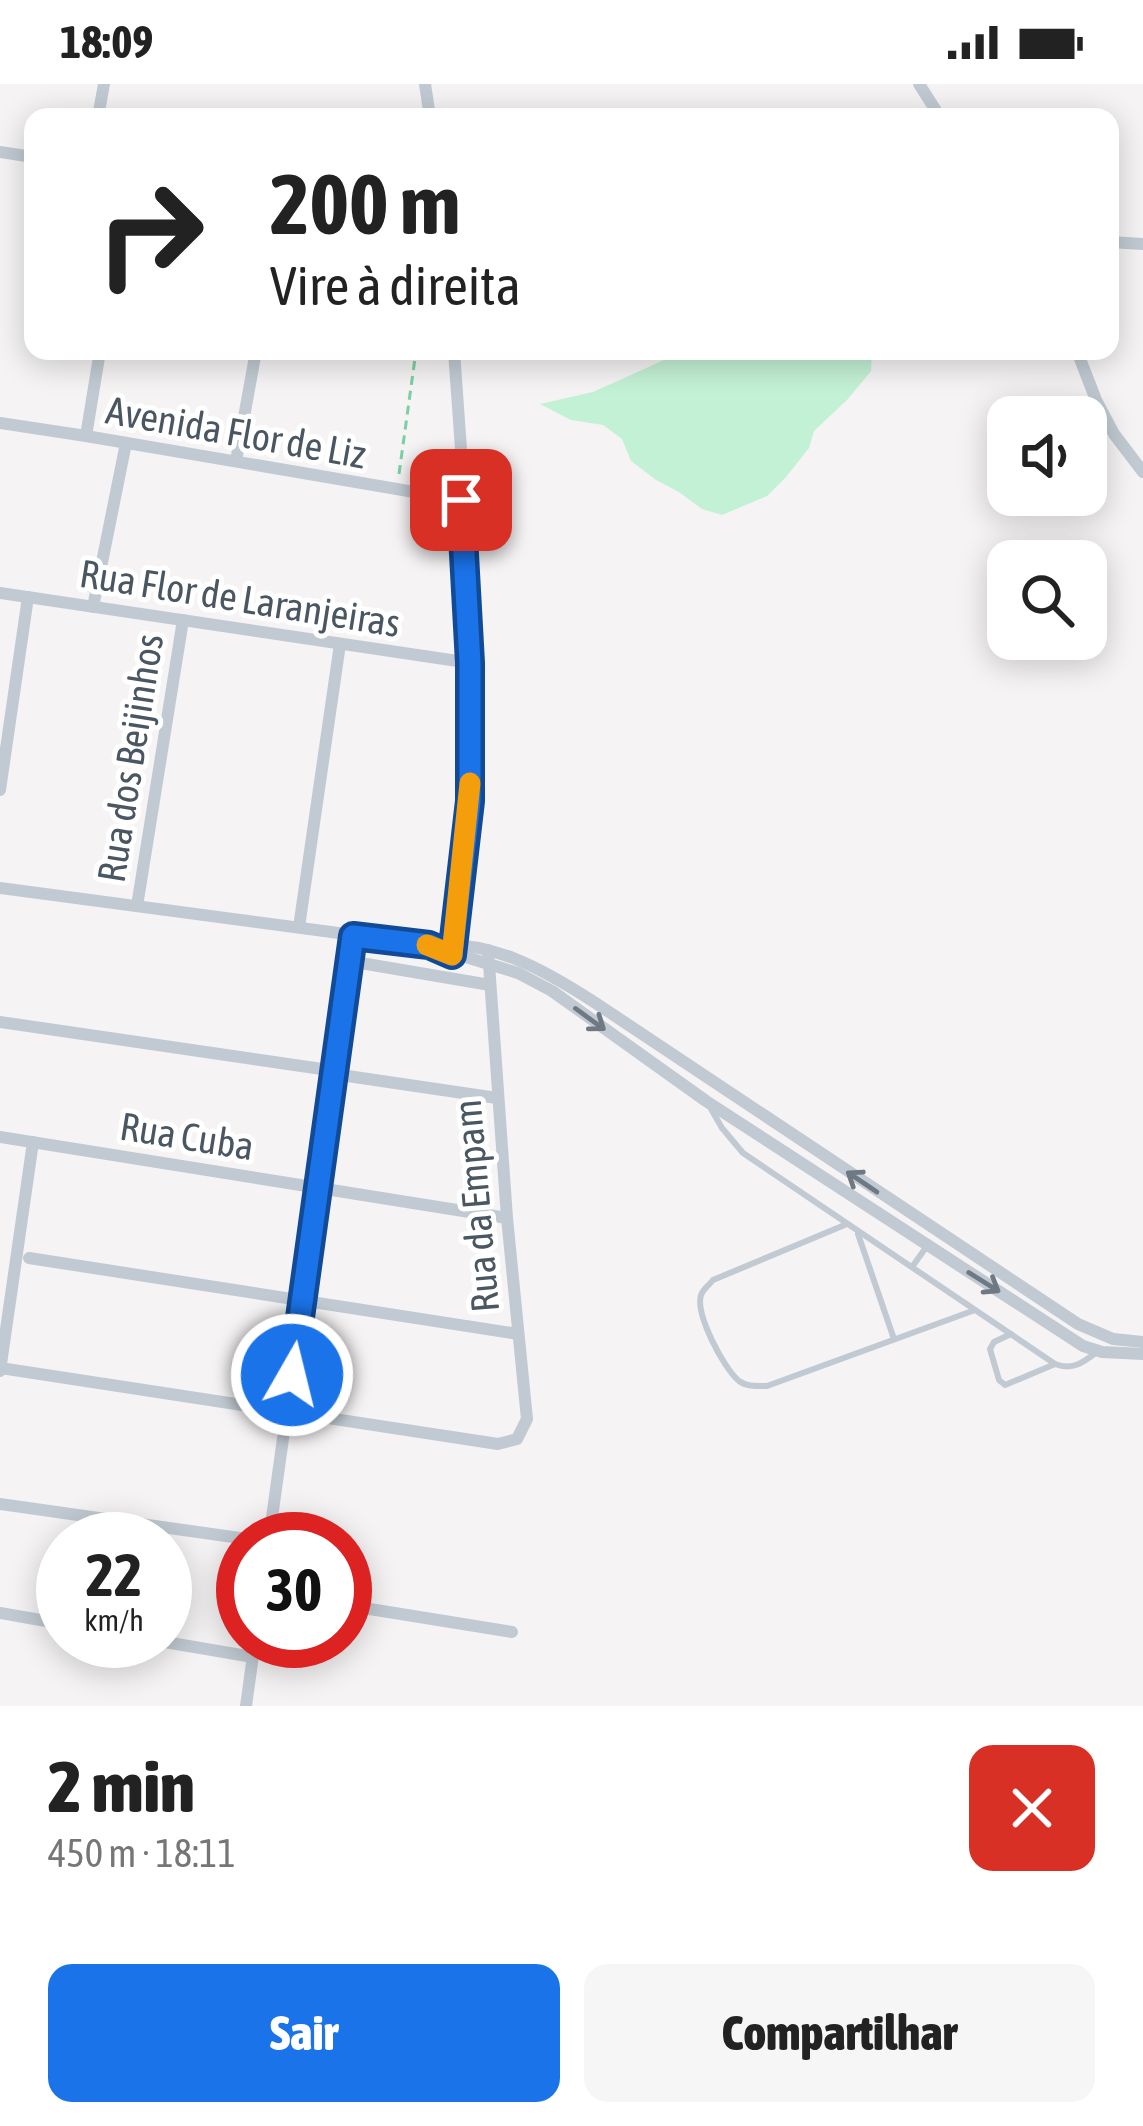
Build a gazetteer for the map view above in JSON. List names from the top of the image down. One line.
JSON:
{"streets":{"street":["Avenida Flor de Liz","Rua Flor de Laranjeiras","Rua dos Beijinhos","Rua Cuba","Rua da Empam"]},"crossings":[["Rua Flor de Laranjeiras","Rua dos Beijinhos"],["Rua Cuba","Rua da Empam"]],"page":{"status":"18:09","turn":["200 m","Vire à direita"],"speed":"22 km/h","limit":"30","heading":["2 min","450 m · 18:11"],"buttons":["Sair","Compartilhar"]}}
